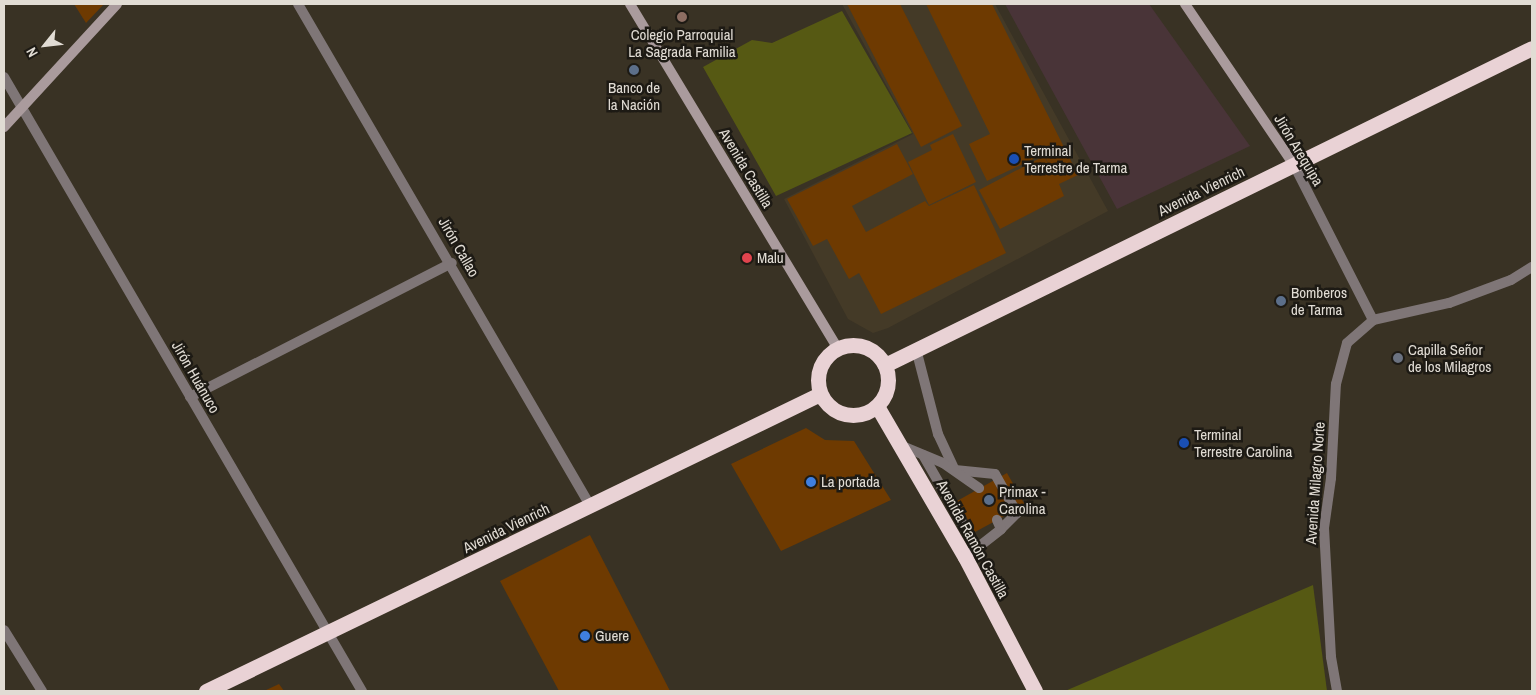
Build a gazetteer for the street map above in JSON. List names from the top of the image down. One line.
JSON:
{"streets":{"highway":["Avenida Vienrich","Avenida Ramón Castilla"],"main road":["Jirón Arequipa","Avenida Castilla"],"street":["Jirón Callao","Jirón Huánuco","Avenida Milagro Norte"]},"crossings":[["Jirón Arequipa","Avenida Vienrich"],["Jirón Arequipa","Avenida Milagro Norte"],["Avenida Castilla","Avenida Vienrich"],["Avenida Castilla","Avenida Ramón Castilla"],["Avenida Vienrich","Jirón Callao"],["Avenida Vienrich","Jirón Huánuco"],["Avenida Vienrich","Avenida Ramón Castilla"]],"places":["Colegio Parroquial La Sagrada Familia","Banco de la Nación","Terminal Terrestre de Tarma","Malu","Bomberos de Tarma","Capilla Señor de los Milagros","Terminal Terrestre Carolina","La portada","Primax - Carolina","Guere"],"north":"bottom left"}
